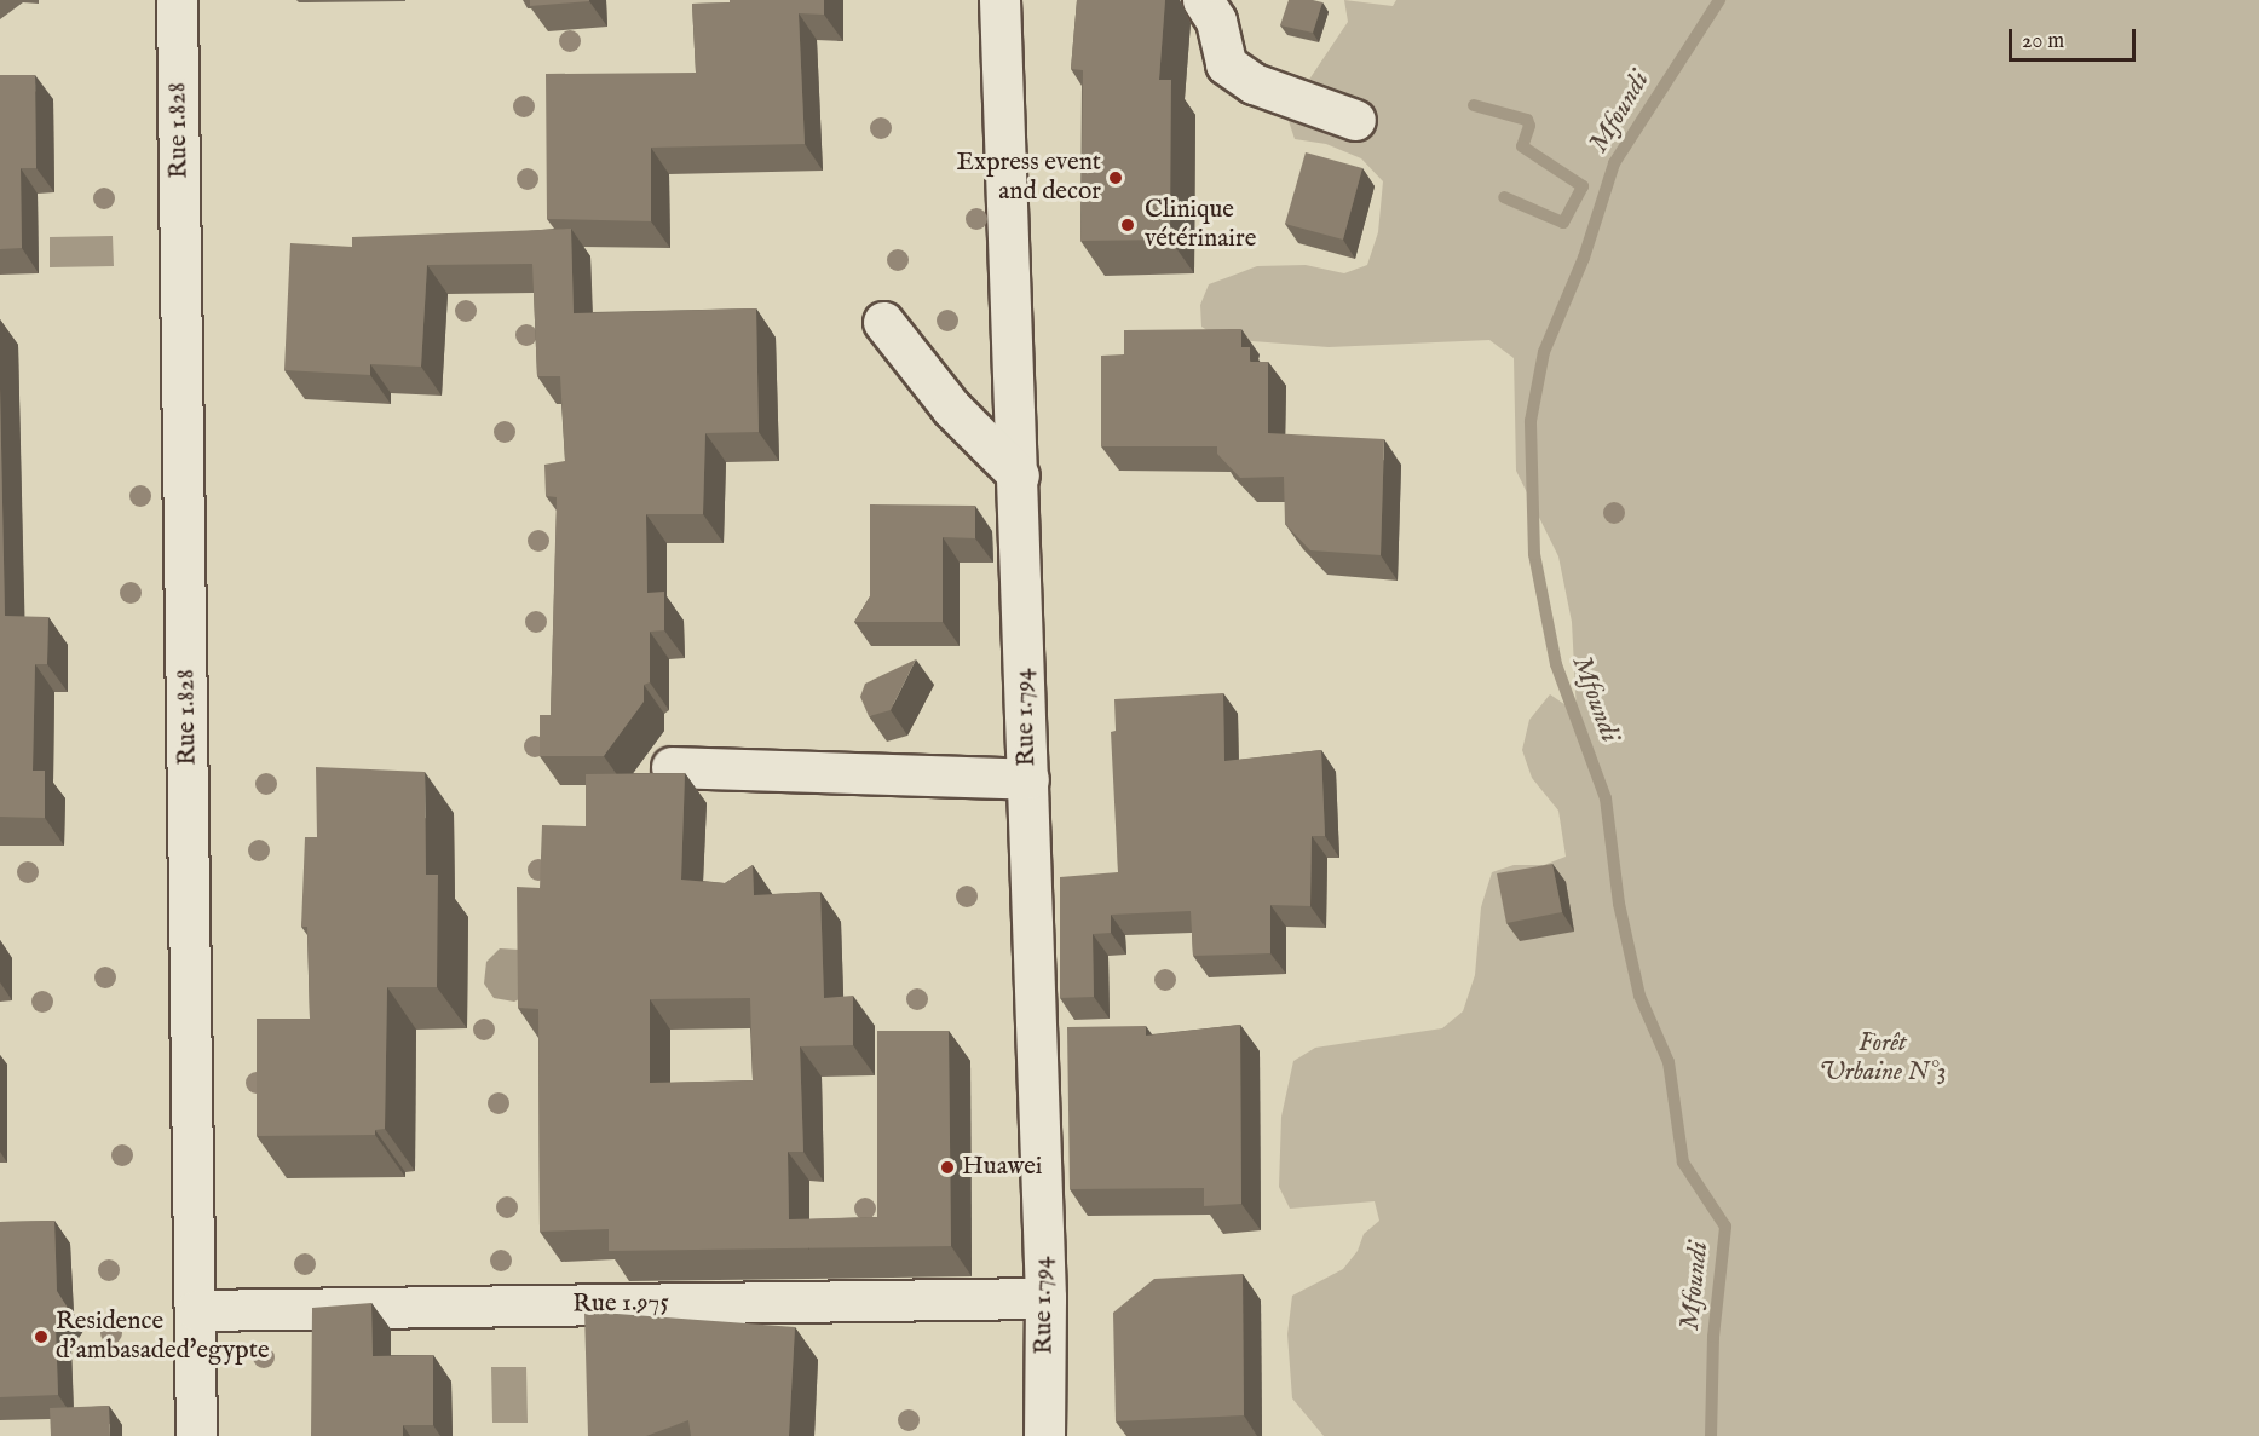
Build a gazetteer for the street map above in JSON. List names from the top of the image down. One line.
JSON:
{"streets":{"street":["Rue 1.828","Rue 1.794","Rue 1.975"]},"crossings":[["Rue 1.828","Rue 1.975"],["Rue 1.794","Rue 1.975"]],"water":["Mfoundi"],"parks":["Forêt Urbaine N°3"],"places":["Express event and decor","Clinique vétérinaire","Huawei","Residence d'ambasaded'egypte"],"scale_bar":"20 m"}
